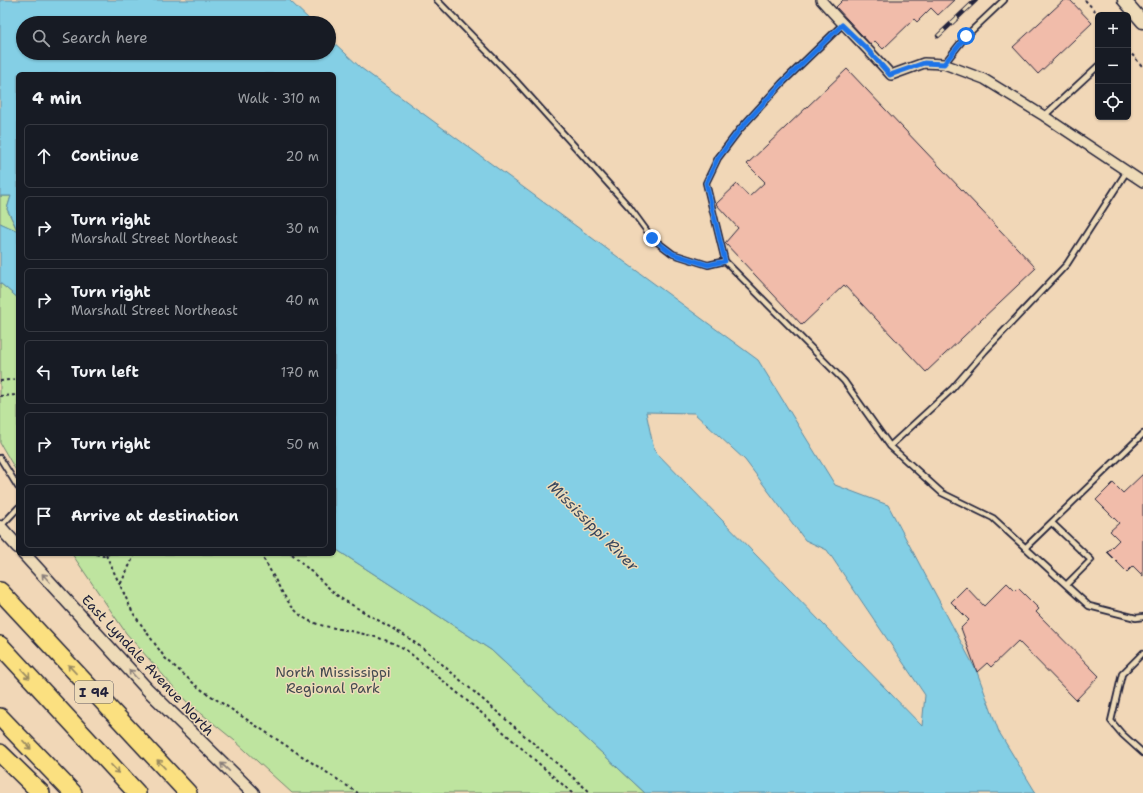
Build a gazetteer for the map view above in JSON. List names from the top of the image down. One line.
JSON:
{"streets":{"highway":["I 94"],"street":["East Lyndale Avenue North"]},"one_way":["East Lyndale Avenue North"],"water":["Mississippi River"],"parks":["North Mississippi Regional Park"],"page":{"map_buttons":["+","−"],"search":"Search here","heading":["4 min","Walk · 310 m"],"list":[["Continue","20 m"],["Turn right","Marshall Street Northeast","30 m"],["Turn right","Marshall Street Northeast","40 m"],["Turn left","170 m"],["Turn right","50 m"],"Arrive at destination"]}}
